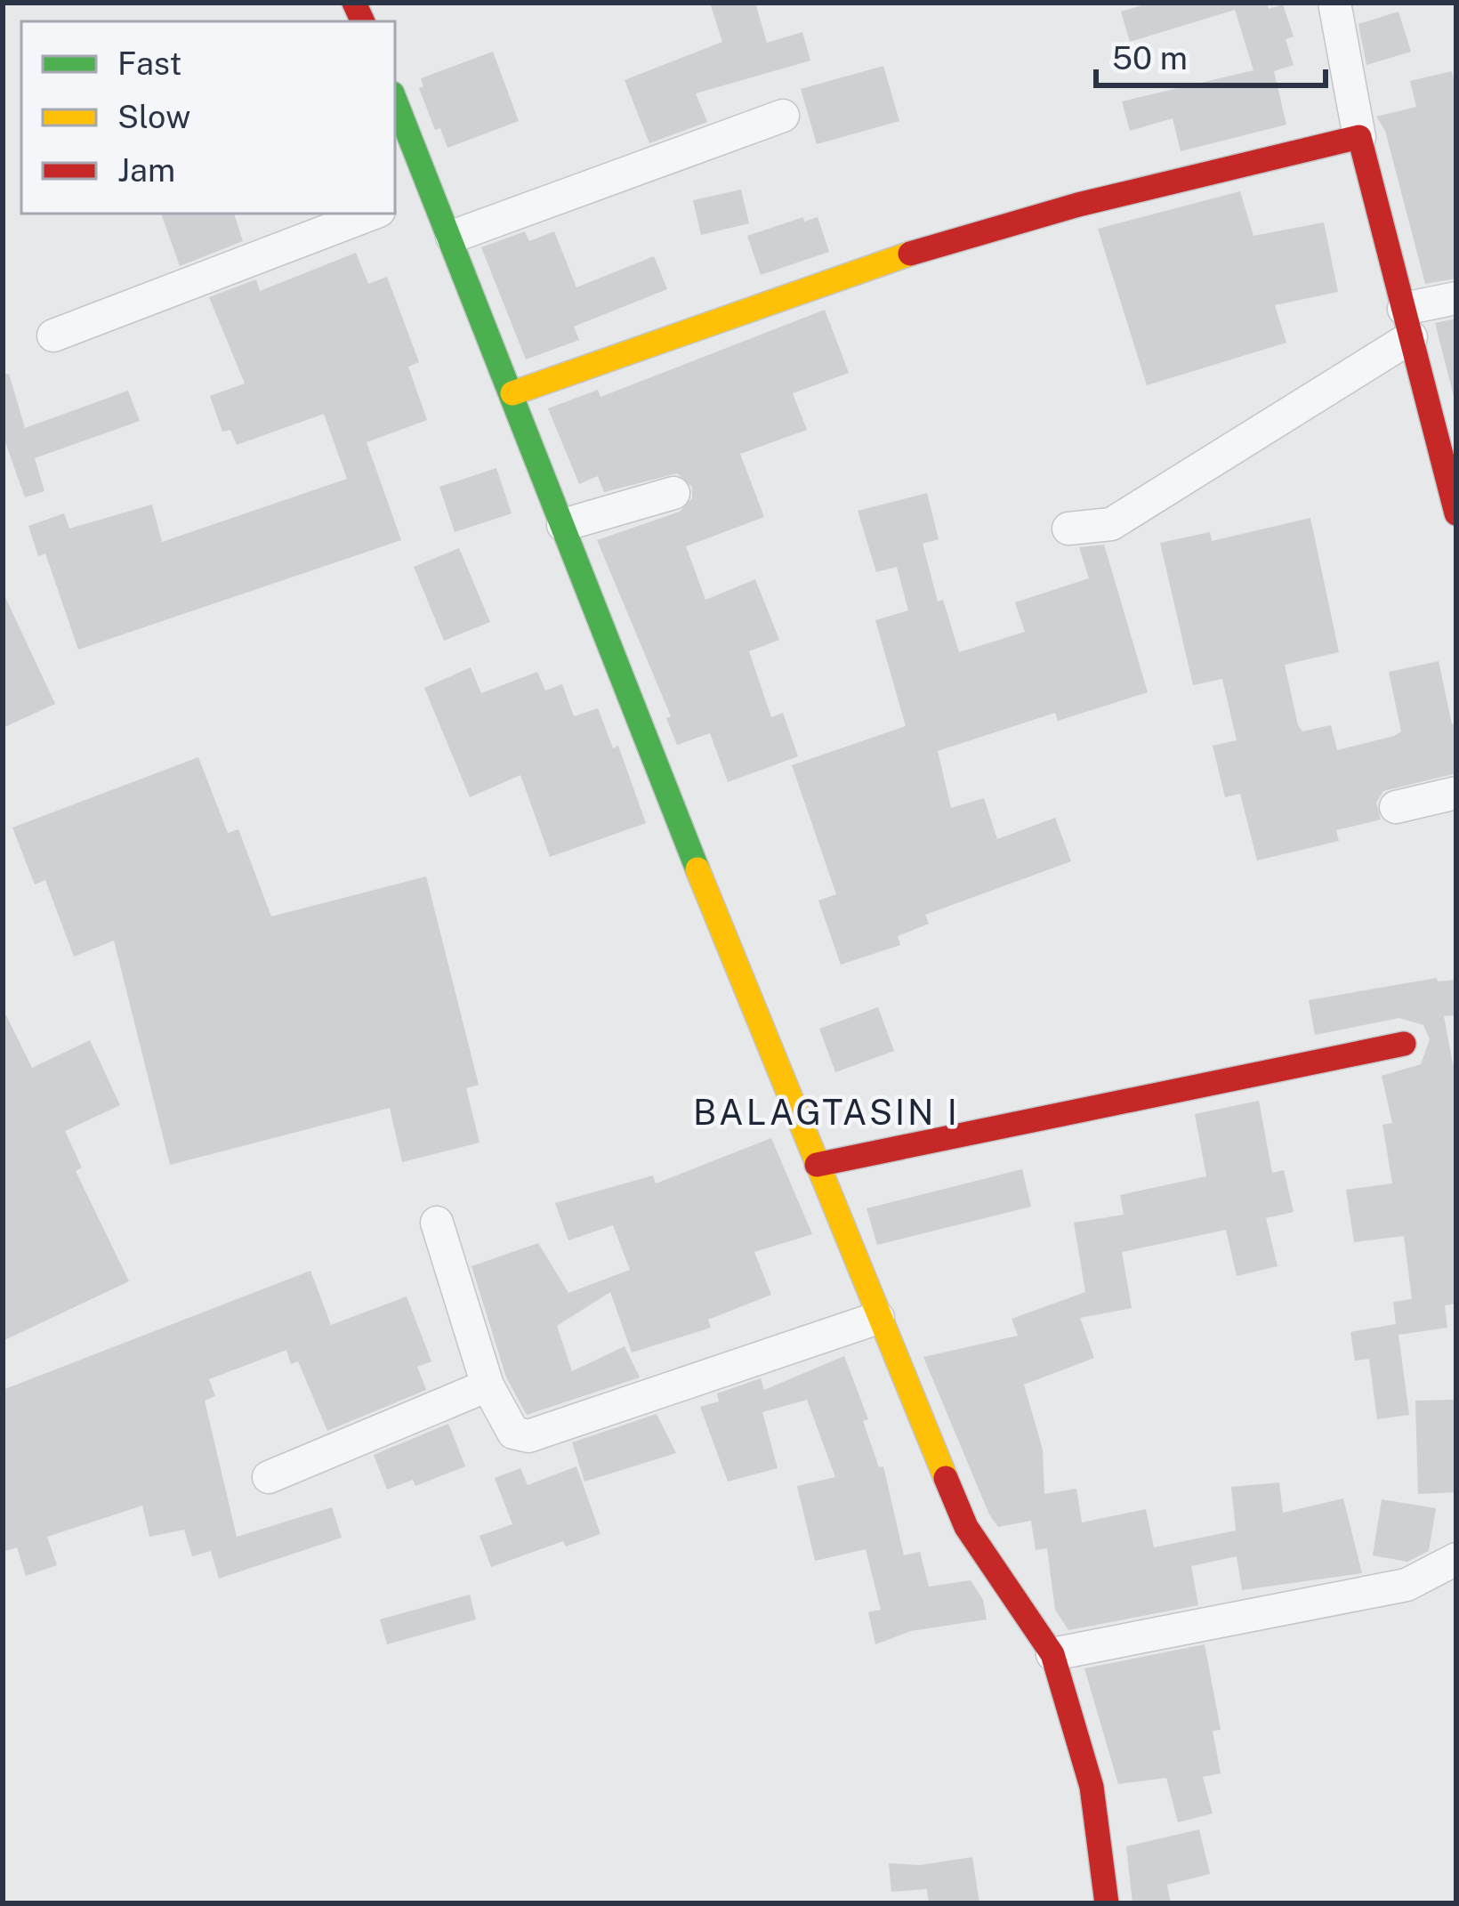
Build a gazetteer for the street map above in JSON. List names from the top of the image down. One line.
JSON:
{"districts":["BALAGTASIN I"],"legend":["Fast","Slow","Jam"],"scale_bar":"50 m"}
